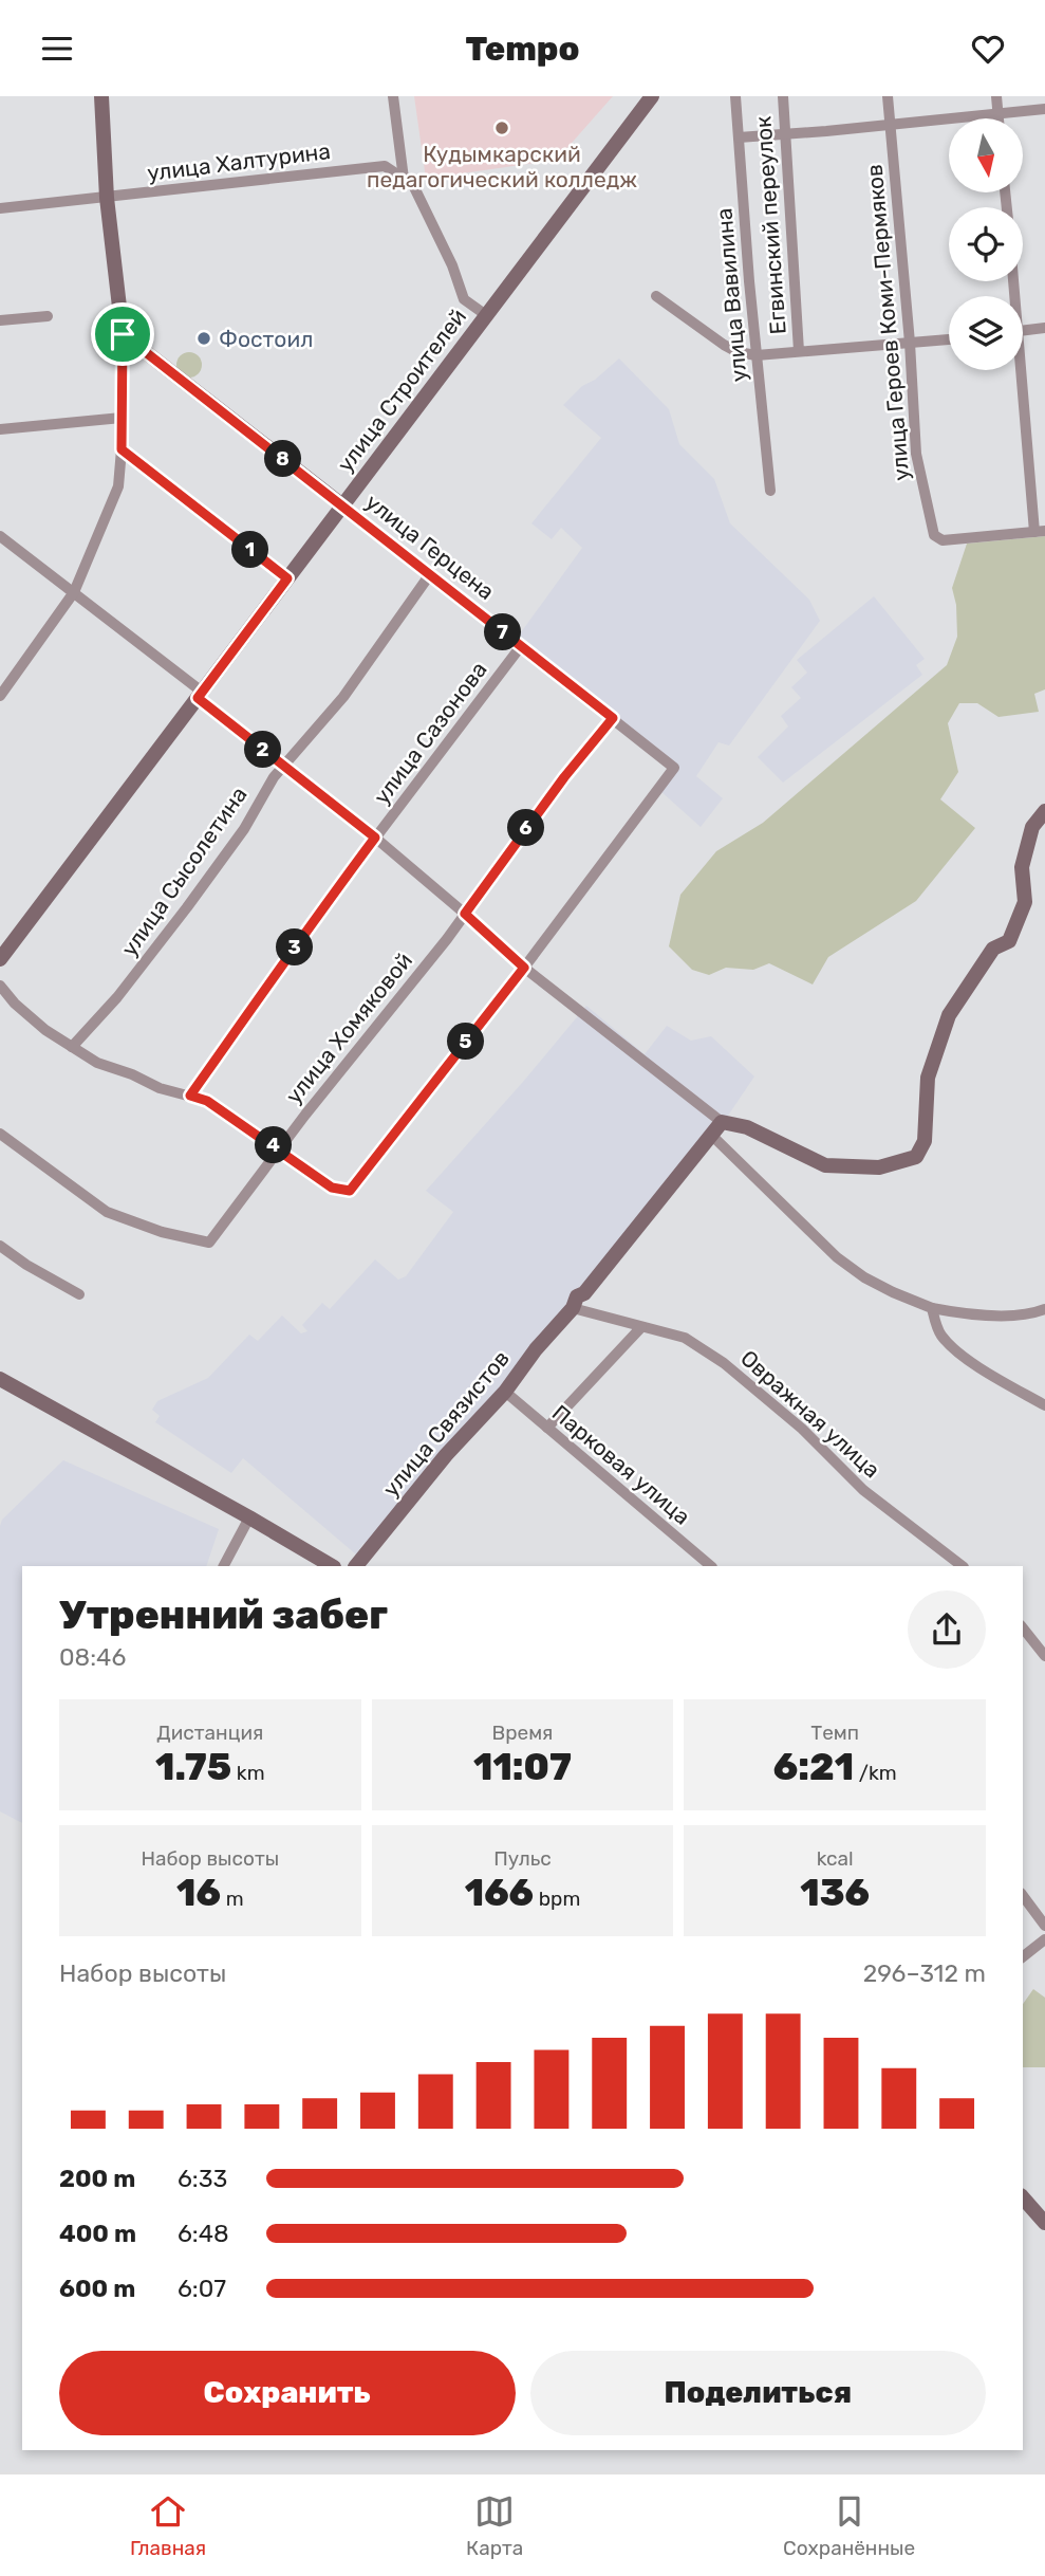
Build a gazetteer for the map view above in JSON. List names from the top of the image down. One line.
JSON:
{"streets":{"street":["улица Халтурина","Егвинский переулок","улица Вавилина","улица Героев Коми-Пермяков","улица Строителей","улица Герцена","улица Сазонова","улица Сысолетина","улица Хомяковой","Овражная улица","улица Связистов","Парковая улица"]},"crossings":[["улица Строителей","улица Герцена"],["улица Герцена","улица Сазонова"],["улица Герцена","улица Сысолетина"],["улица Герцена","улица Хомяковой"],["Овражная улица","улица Связистов"],["улица Связистов","Парковая улица"]],"places":["Кудымкарский педагогический колледж","Фостоил"],"north":"bottom","page":{"header":"Tempo","pins":["8","1","7","2","6","3","5","4"],"heading":["Утренний забег","08:46"],"stats":[["Дистанция","1.75 km"],["Время","11:07"],["Темп","6:21 /km"],["Набор высоты","16 m"],["Пульс","166 bpm"],["kcal","136"]],"chart":["Набор высоты","296–312 m"],"list":[{"name":"200 m","note":"6:33"},{"name":"400 m","note":"6:48"},{"name":"600 m","note":"6:07"}],"buttons":["Сохранить","Поделиться"],"tabs":["Главная","Карта","Сохранённые"]}}
